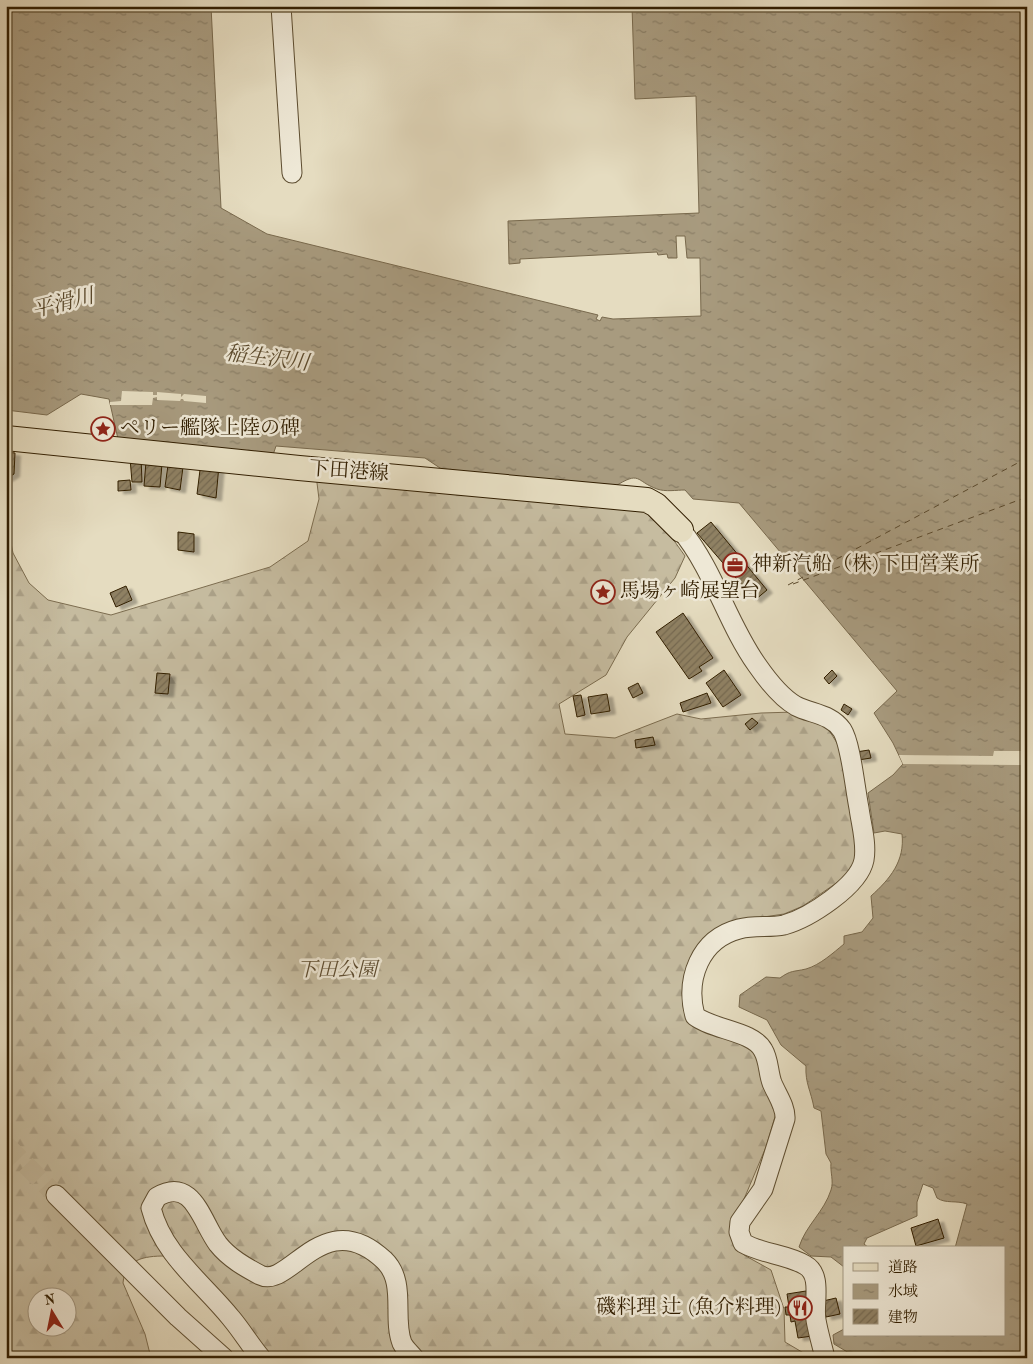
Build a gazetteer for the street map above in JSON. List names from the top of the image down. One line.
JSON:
{"streets":{"main road":["下田港線"]},"water":["平滑川","稲生沢川"],"parks":["下田公園"],"places":{"place":["ペリー艦隊上陸の碑","馬場ヶ崎展望台"],"office":["神新汽船（株)下田営業所"],"restaurant":["磯料理 辻 (魚介料理)"]},"legend":["道路","水域","建物"],"north":"top"}
